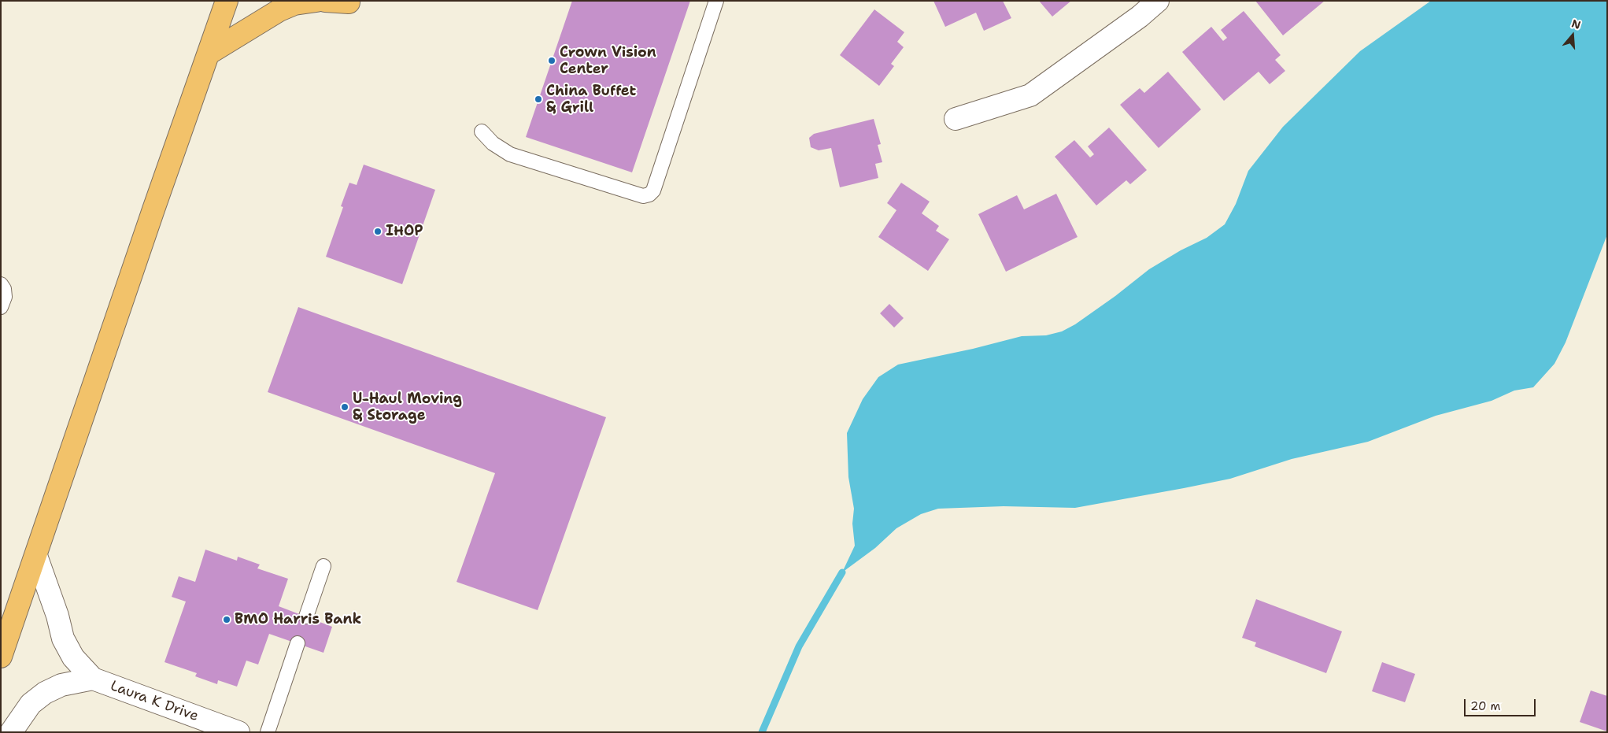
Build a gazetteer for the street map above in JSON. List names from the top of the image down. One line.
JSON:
{"streets":{"street":["Laura K Drive"]},"places":["Crown Vision Center","China Buffet & Grill","IHOP","U-Haul Moving & Storage","BMO Harris Bank"],"scale_bar":"20 m","north":"top"}
